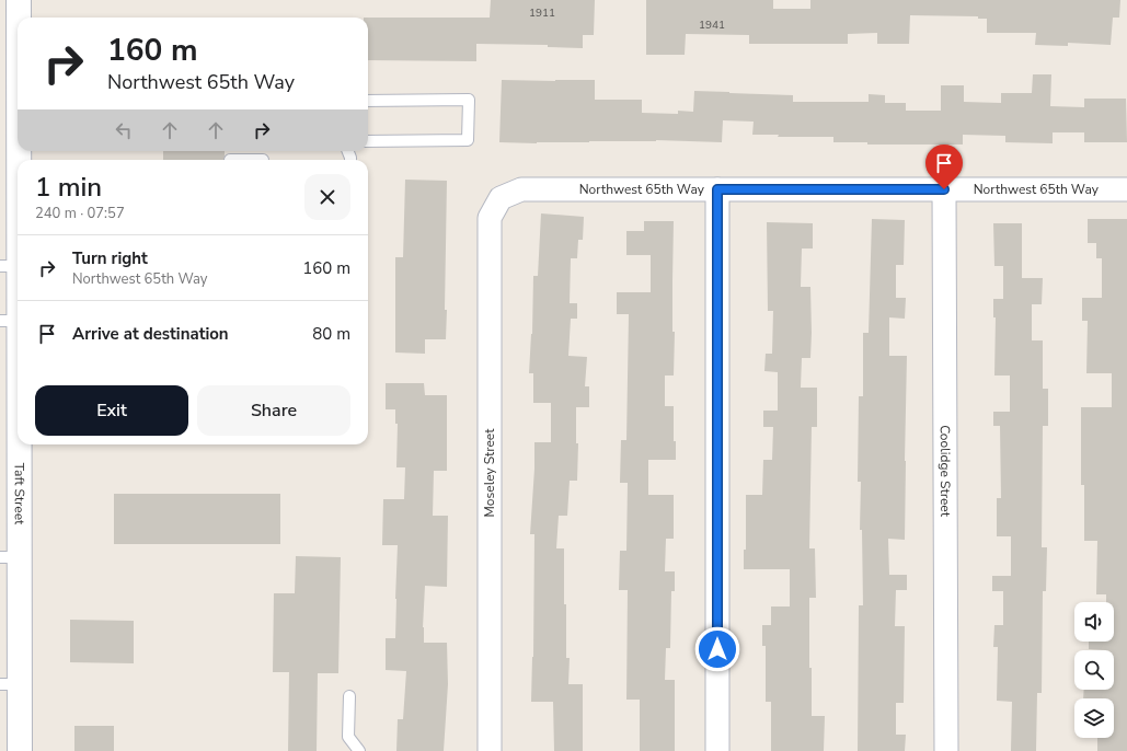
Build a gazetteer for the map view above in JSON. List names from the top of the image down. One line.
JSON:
{"streets":{"street":["Northwest 65th Way","Coolidge Street","Moseley Street","Taft Street"]},"crossings":[["Northwest 65th Way","Coolidge Street"],["Northwest 65th Way","Moseley Street"]],"house_numbers":["1911","1941"],"page":{"turn":["160 m","Northwest 65th Way"],"heading":["1 min","240 m · 07:57"],"list":[{"name":"Turn right","note":"Northwest 65th Way","value":"160 m"},{"name":"Arrive at destination","value":"80 m"}],"buttons":["Exit","Share"]}}
